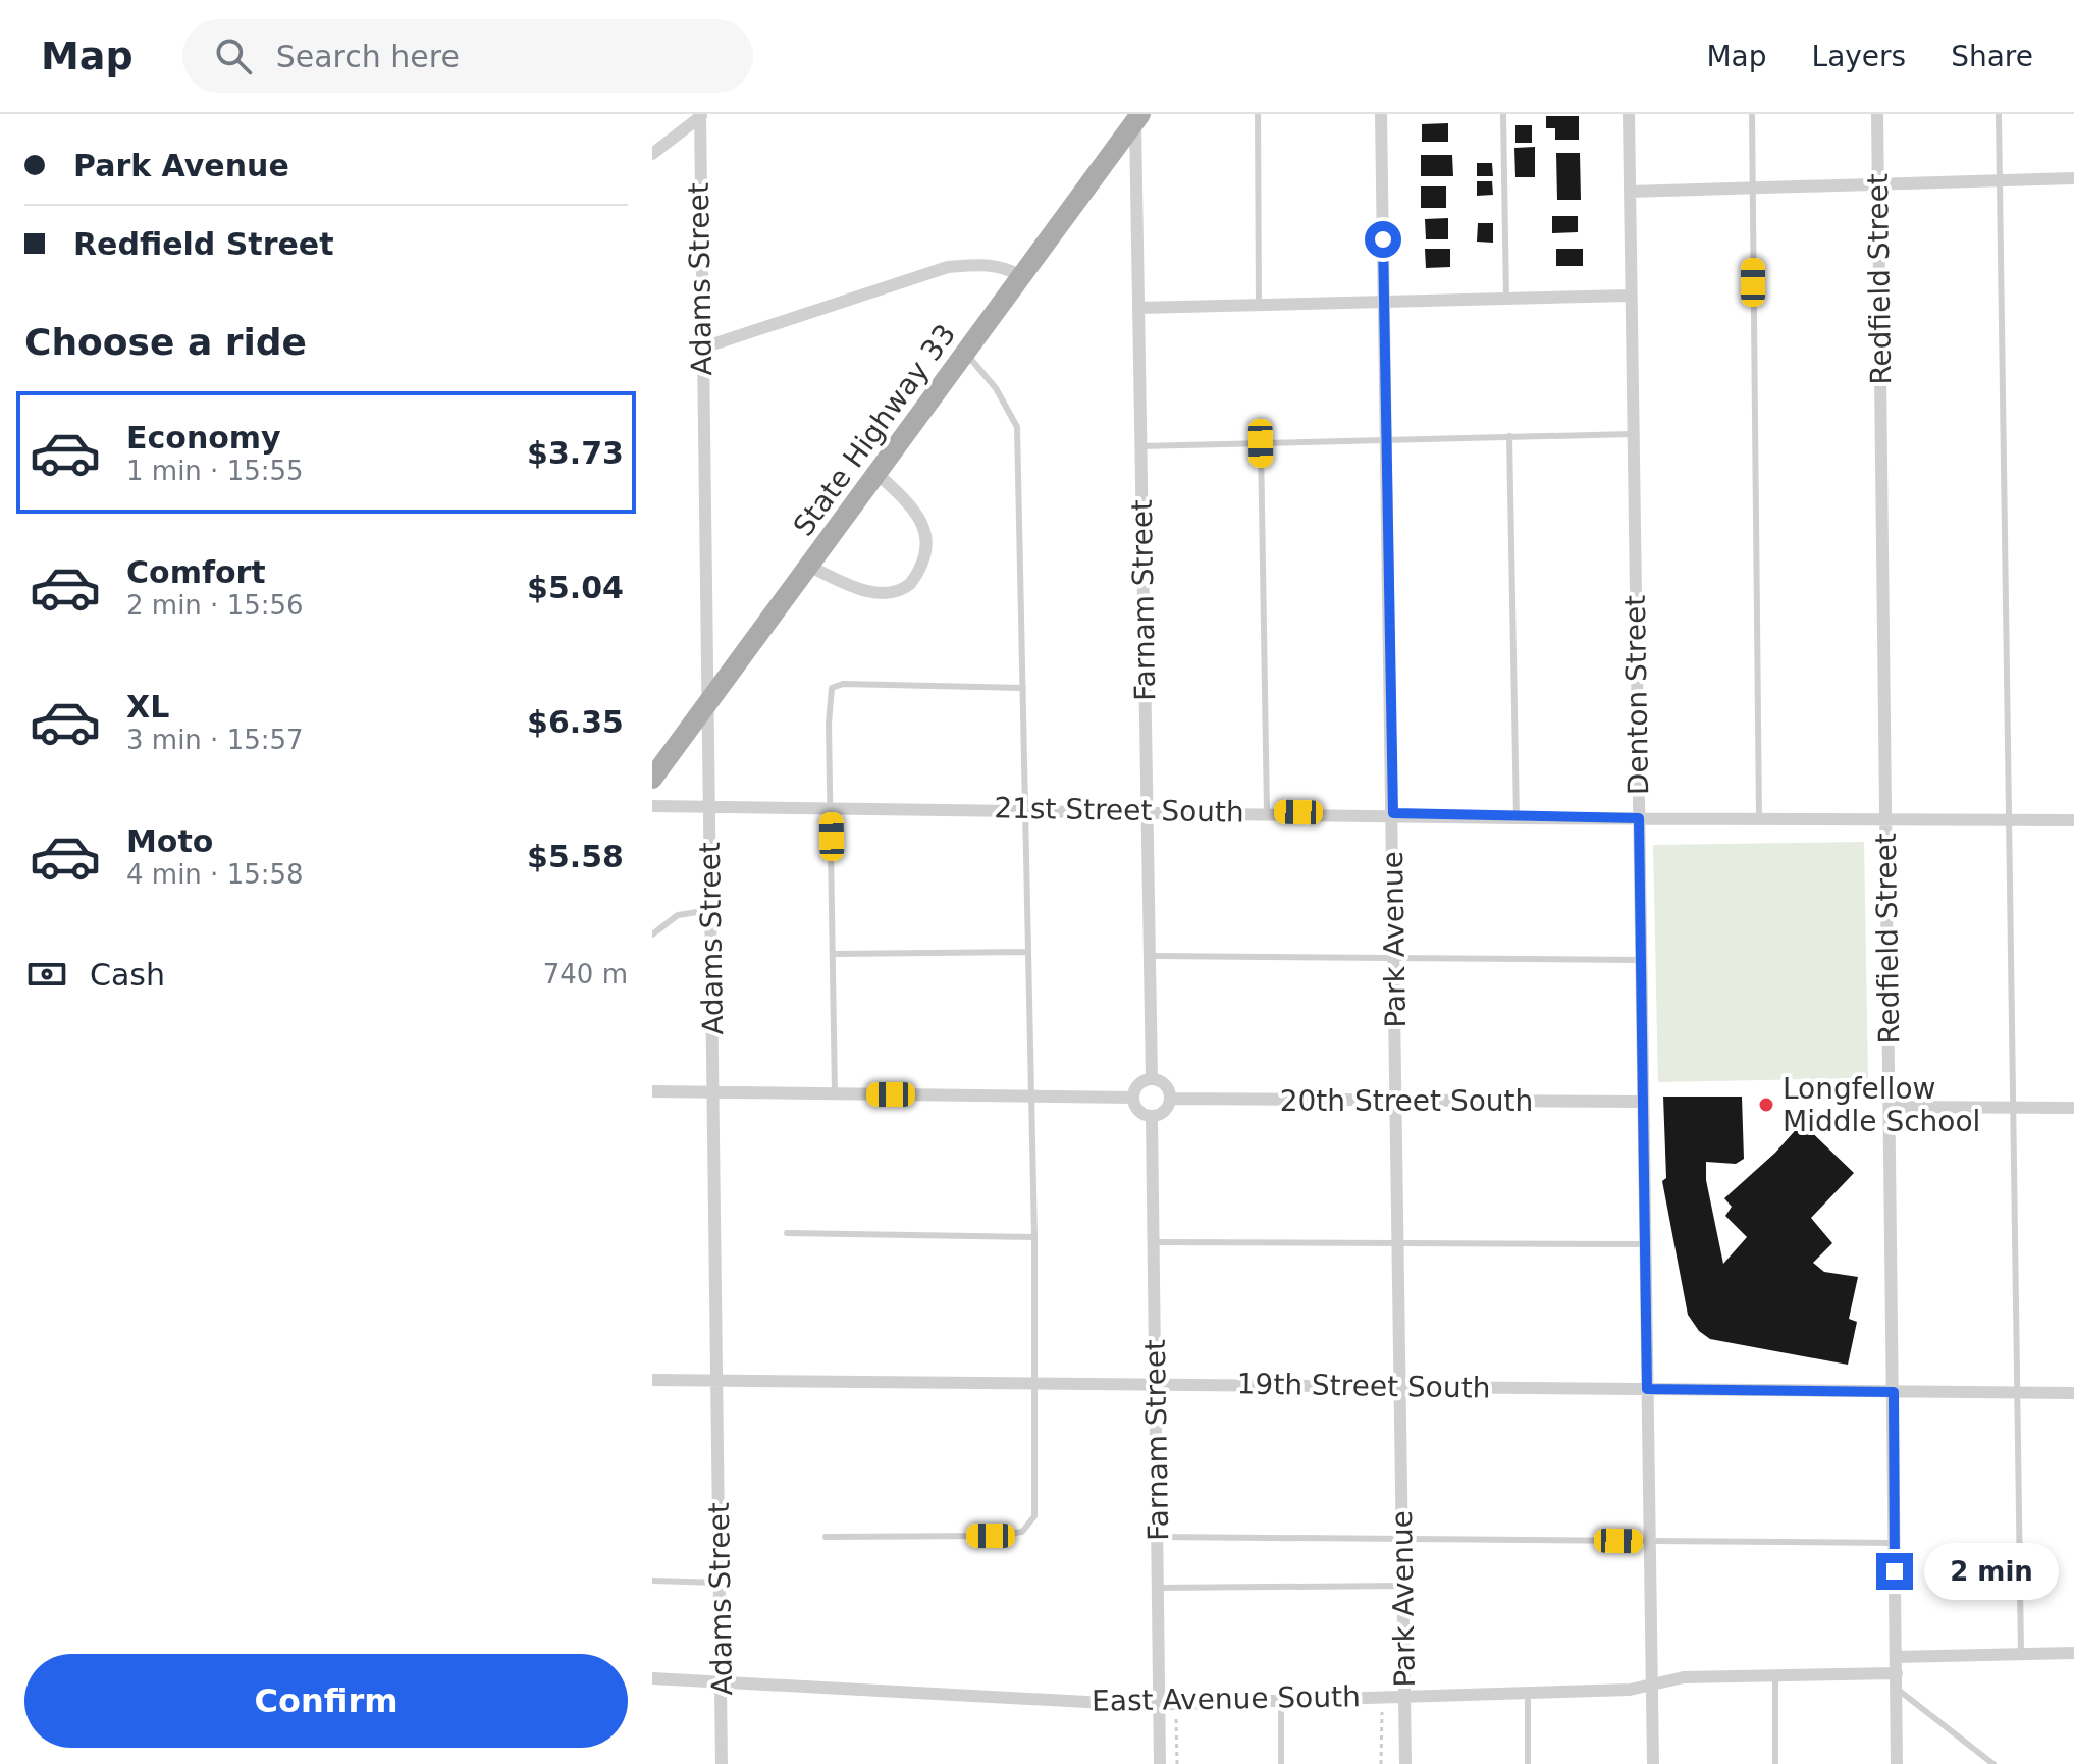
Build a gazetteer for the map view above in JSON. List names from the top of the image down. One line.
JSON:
{"streets":{"main road":["State Highway 33"],"street":["Adams Street","Redfield Street","Farnam Street","Denton Street","21st Street South","Park Avenue","20th Street South","19th Street South","East Avenue South"]},"crossings":[["Adams Street","State Highway 33"],["Adams Street","21st Street South"],["Adams Street","19th Street South"],["Adams Street","East Avenue South"],["Redfield Street","21st Street South"],["Redfield Street","19th Street South"],["Redfield Street","East Avenue South"],["State Highway 33","Farnam Street"],["Farnam Street","21st Street South"],["Farnam Street","20th Street South"],["Farnam Street","19th Street South"],["Farnam Street","East Avenue South"],["Denton Street","21st Street South"],["Denton Street","20th Street South"],["Denton Street","19th Street South"],["Denton Street","East Avenue South"],["21st Street South","Park Avenue"],["Park Avenue","20th Street South"],["Park Avenue","19th Street South"],["Park Avenue","East Avenue South"]],"places":["Longfellow Middle School"],"page":{"header":"Map","search":"Search here","nav":["Map","Layers","Share"],"banner":["Park Avenue","Redfield Street"],"heading":"Choose a ride","list":[{"name":"Economy","note":"1 min · 15:55","value":"$3.73"},{"name":"Comfort","note":"2 min · 15:56","value":"$5.04"},{"name":"XL","note":"3 min · 15:57","value":"$6.35"},{"name":"Moto","note":"4 min · 15:58","value":"$5.58"}],"pay":["Cash","740 m"],"bubble":"2 min","buttons":"Confirm"}}
